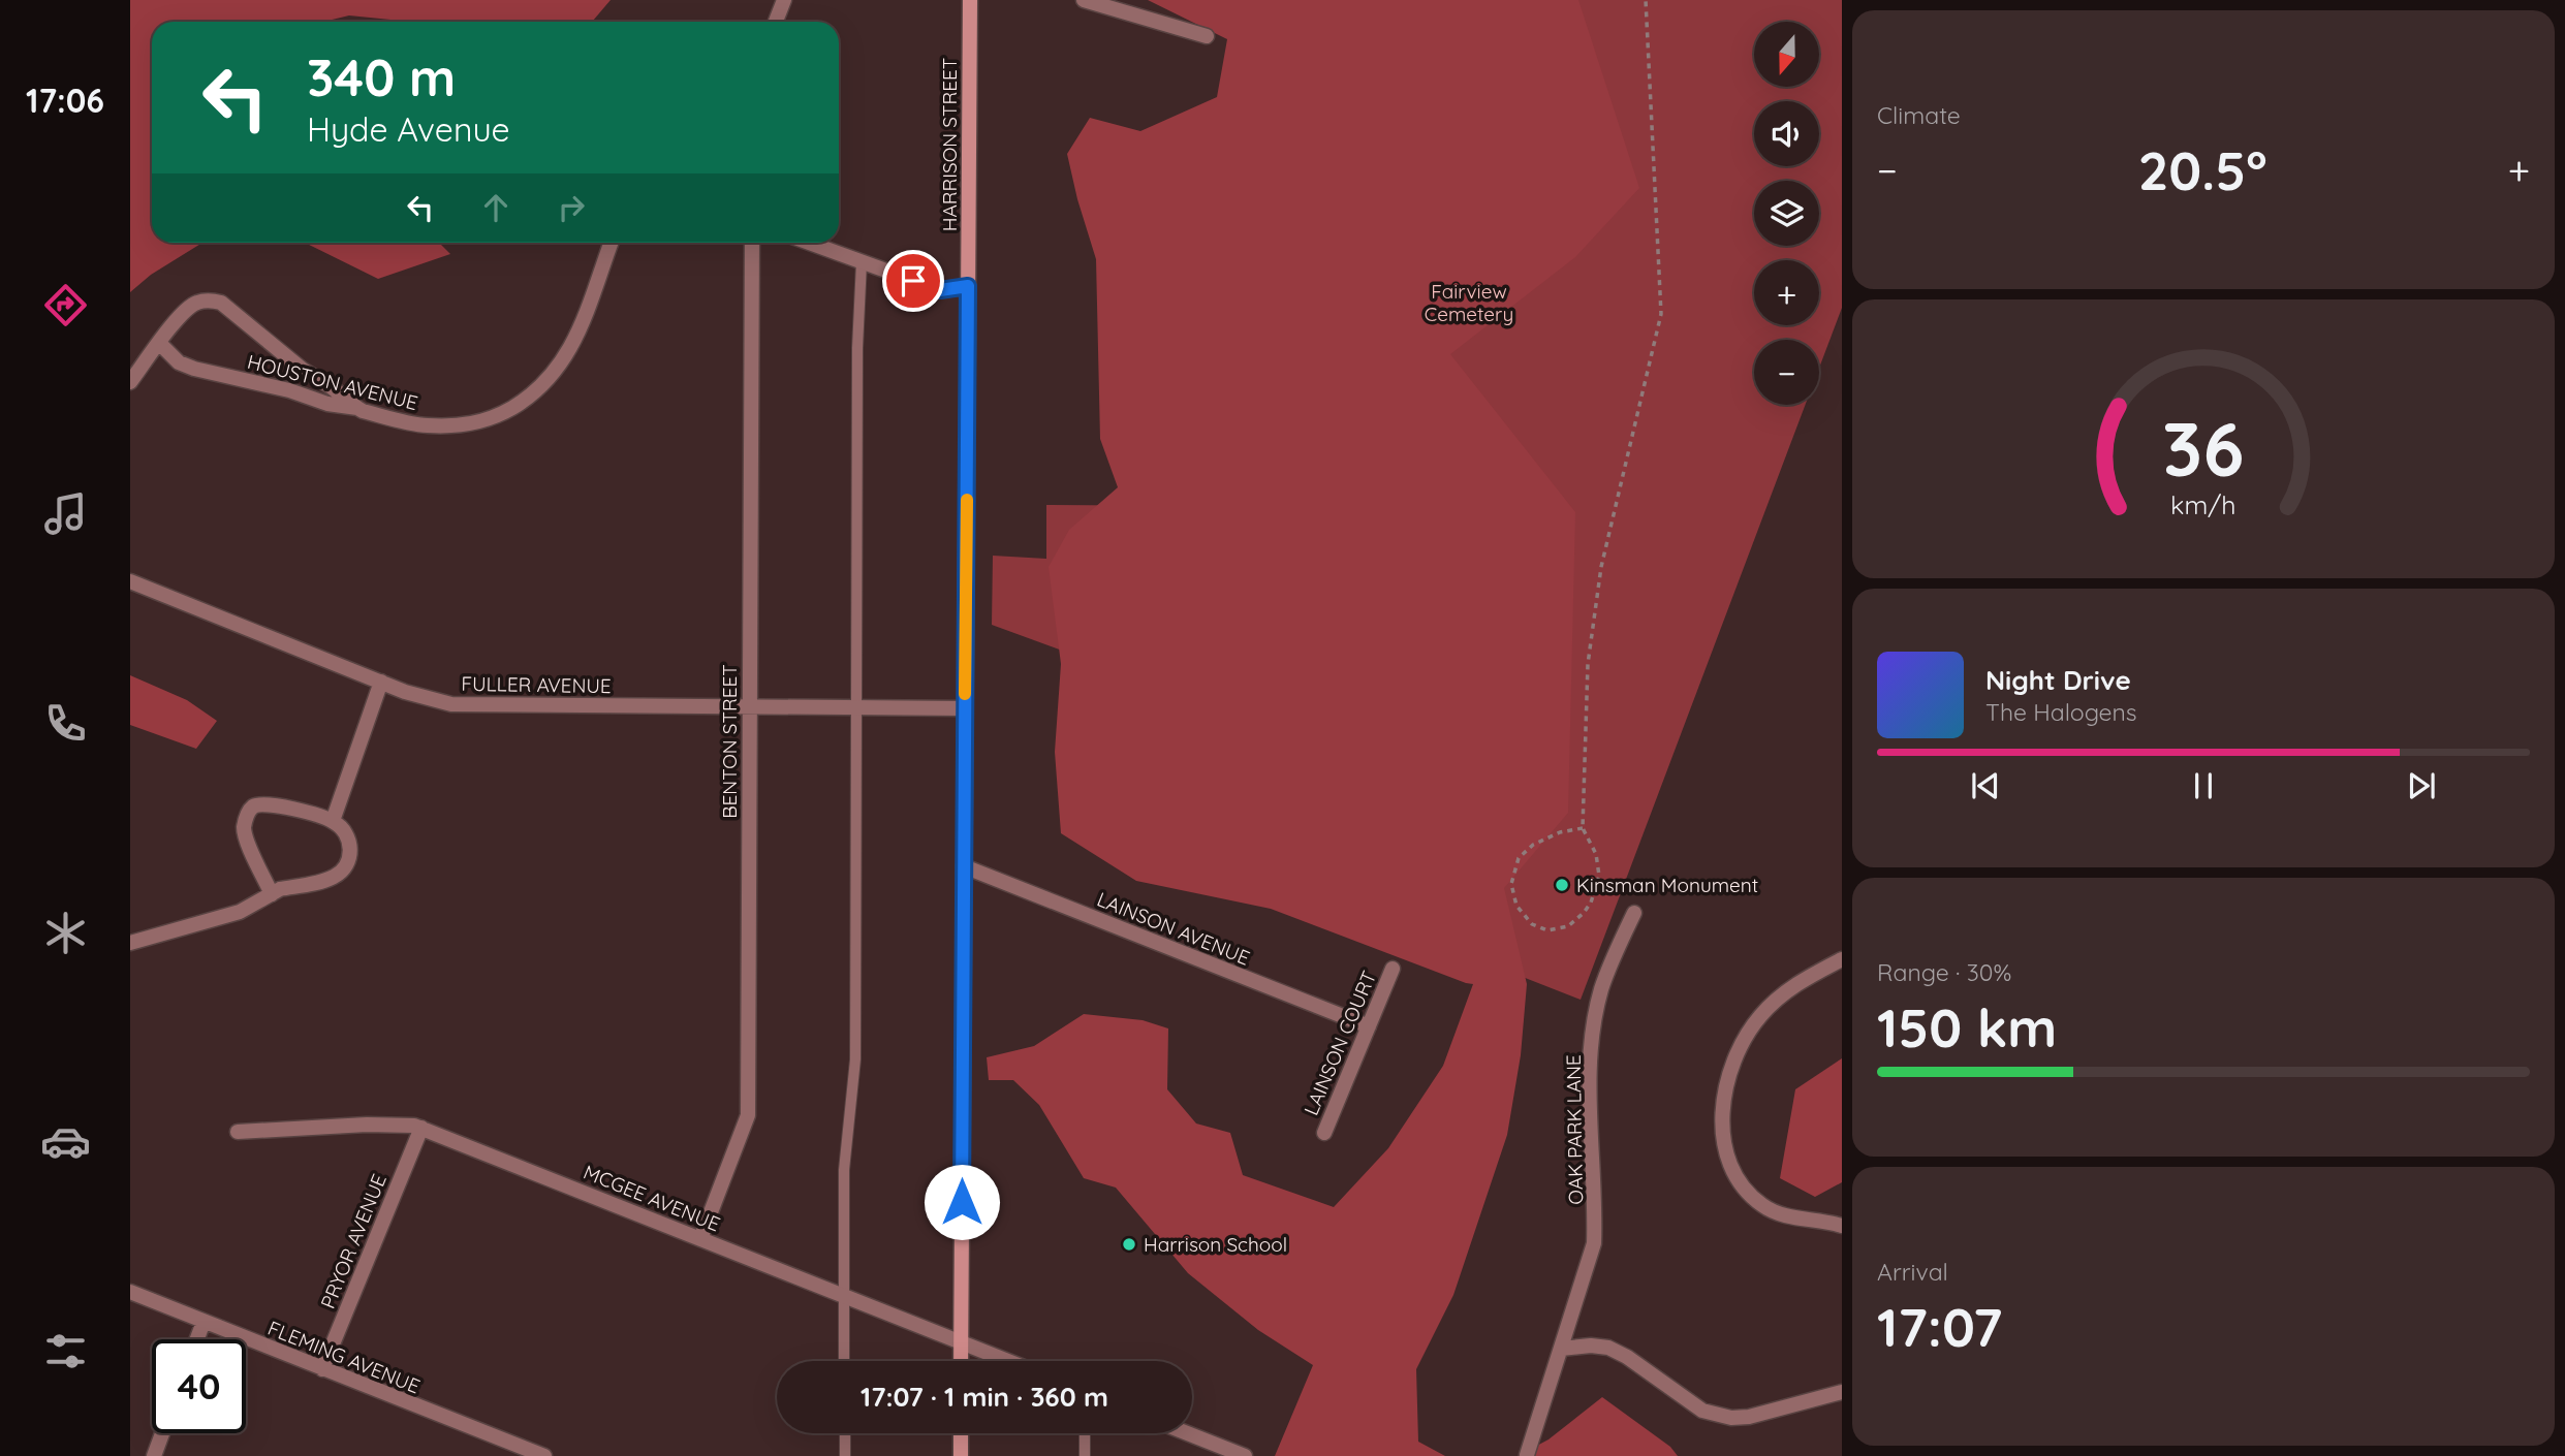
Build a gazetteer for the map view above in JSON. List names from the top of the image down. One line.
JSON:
{"streets":{"street":["HARRISON STREET","HOUSTON AVENUE","FULLER AVENUE","BENTON STREET","LAINSON AVENUE","LAINSON COURT","OAK PARK LANE","MCGEE AVENUE","PRYOR AVENUE","FLEMING AVENUE"]},"crossings":[["HARRISON STREET","FULLER AVENUE"],["HARRISON STREET","LAINSON AVENUE"],["HARRISON STREET","MCGEE AVENUE"],["FULLER AVENUE","BENTON STREET"],["BENTON STREET","MCGEE AVENUE"],["LAINSON AVENUE","LAINSON COURT"],["MCGEE AVENUE","PRYOR AVENUE"],["PRYOR AVENUE","FLEMING AVENUE"]],"parks":["Fairview Cemetery"],"places":["Kinsman Monument","Harrison School"],"north":"bottom","page":{"tabs":"17:06","tile":["Climate",["Range · 30%","150 km"],["Arrival","17:07"]],"map_buttons":["+","−"],"turn":["340 m","Hyde Avenue"],"heat":["−","20.5°","+"],"song":["Night Drive","The Halogens"],"limit":"40","trip":"17:07 · 1 min · 360 m","gauge":["36","km/h"]}}
